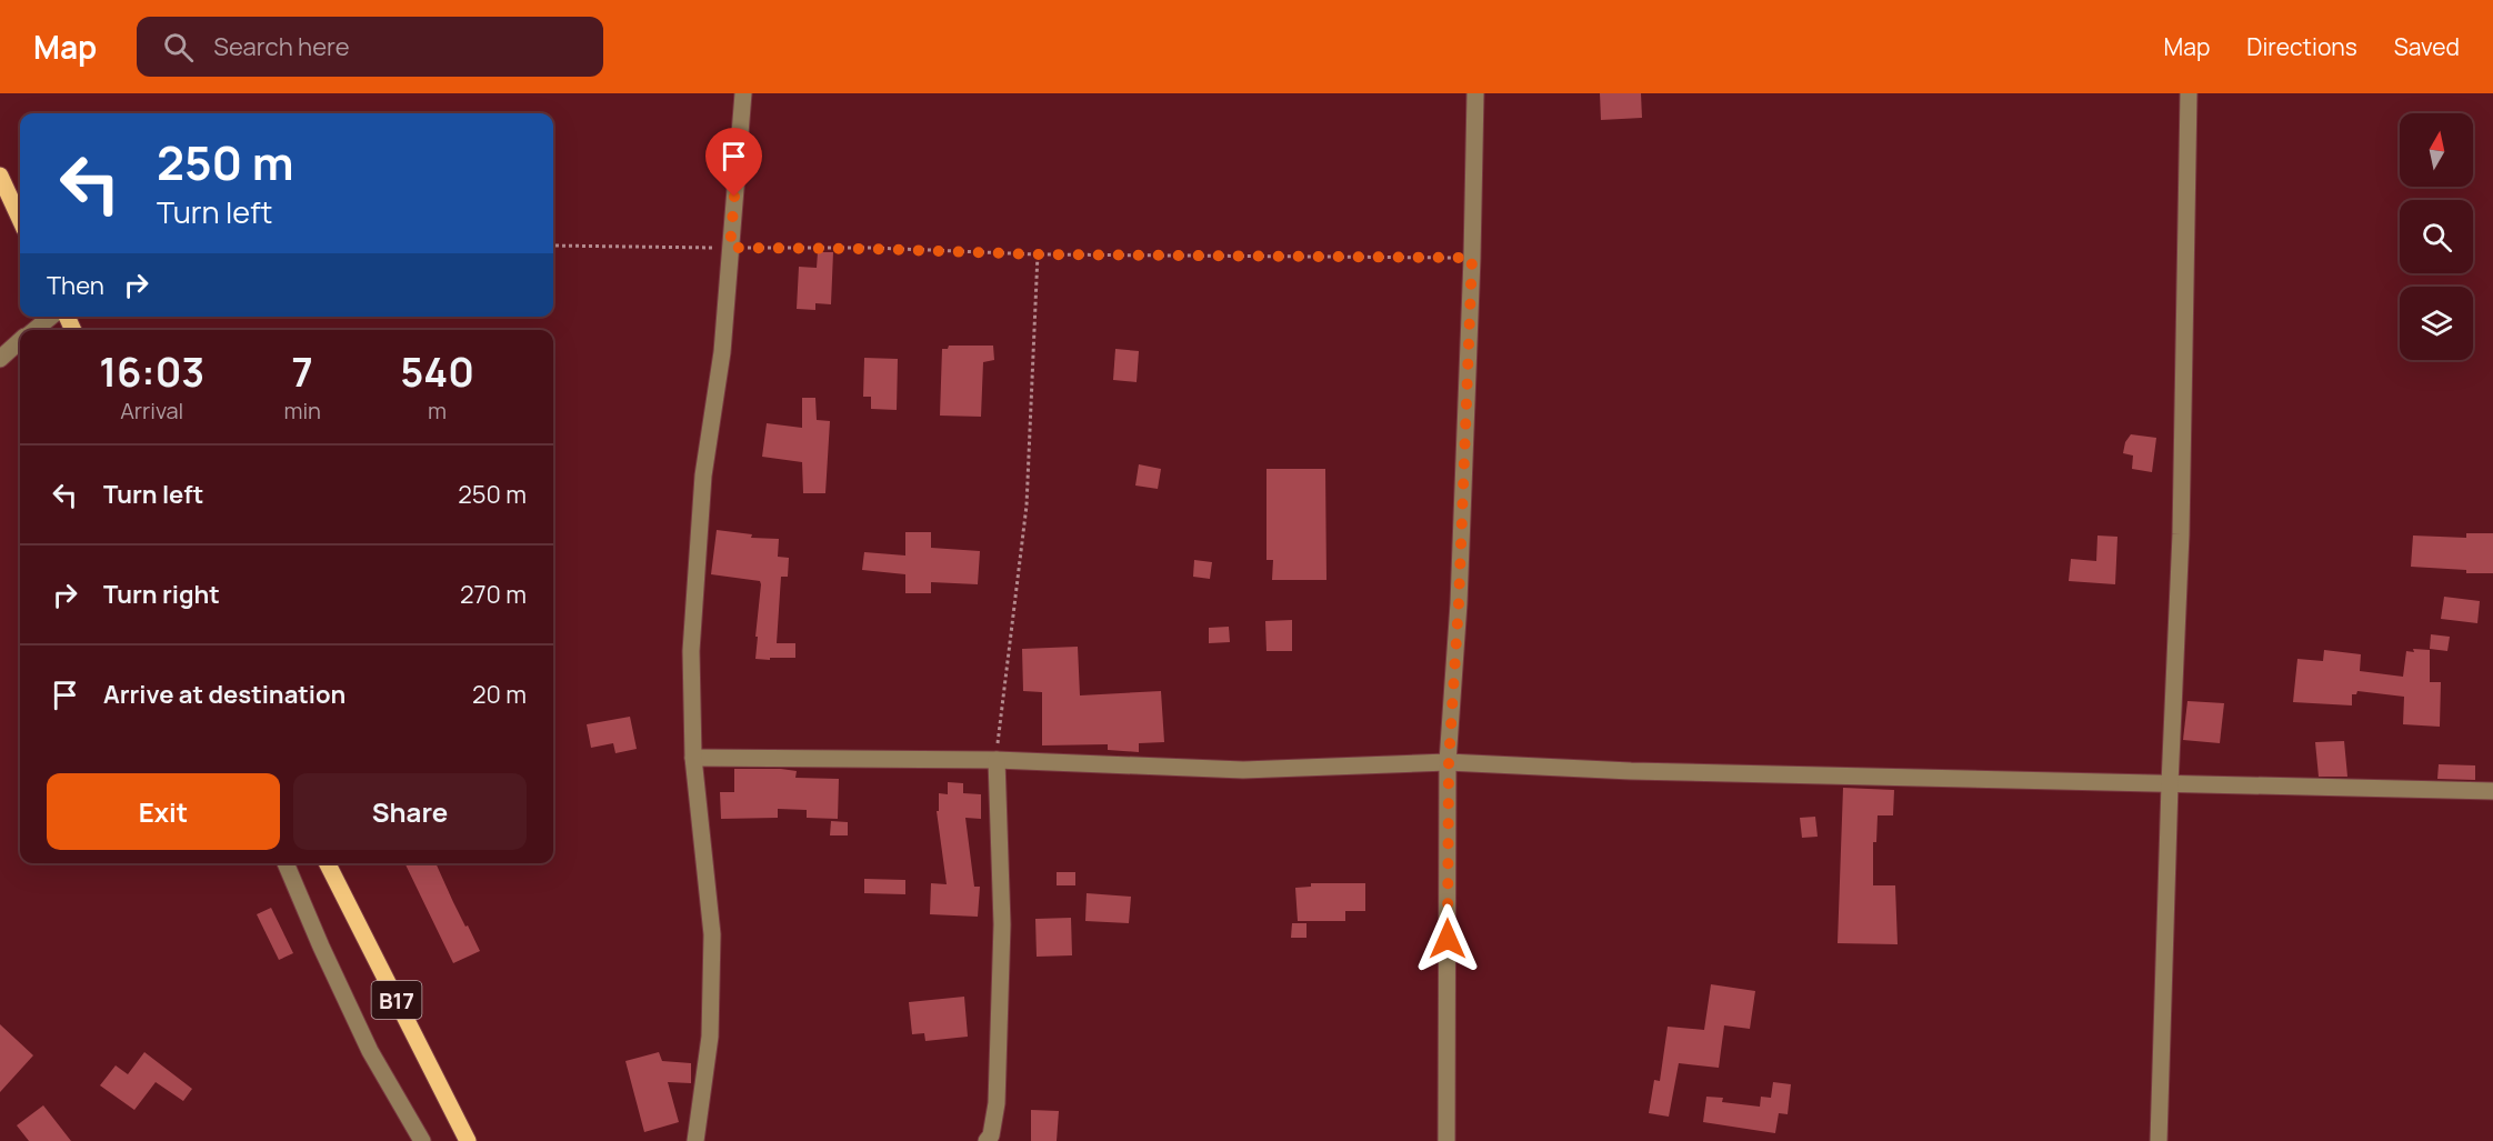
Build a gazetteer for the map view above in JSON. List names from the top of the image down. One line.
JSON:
{"streets":{"main road":["B17"]},"north":"top","page":{"header":"Map","search":"Search here","nav":["Map","Directions","Saved"],"turn":["250 m","Turn left"],"then":"Then","eta":["16:03","Arrival","7","min","540","m"],"list":[{"name":"Turn left","value":"250 m"},{"name":"Turn right","value":"270 m"},{"name":"Arrive at destination","value":"20 m"}],"buttons":["Exit","Share"]}}
